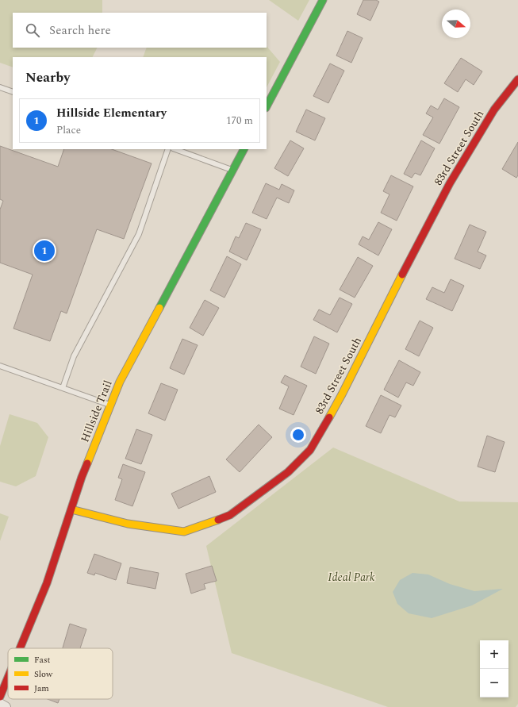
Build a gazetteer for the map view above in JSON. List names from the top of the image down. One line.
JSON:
{"streets":{"street":["83rd Street South","Hillside Trail"]},"crossings":[["83rd Street South","Hillside Trail"]],"parks":["Ideal Park"],"legend":["Fast","Slow","Jam"],"north":"right","page":{"search":"Search here","heading":"Nearby","list":[{"mark":"1","name":"Hillside Elementary","note":"Place","value":"170 m"}],"pins":"1","map_buttons":["+","−"]}}
